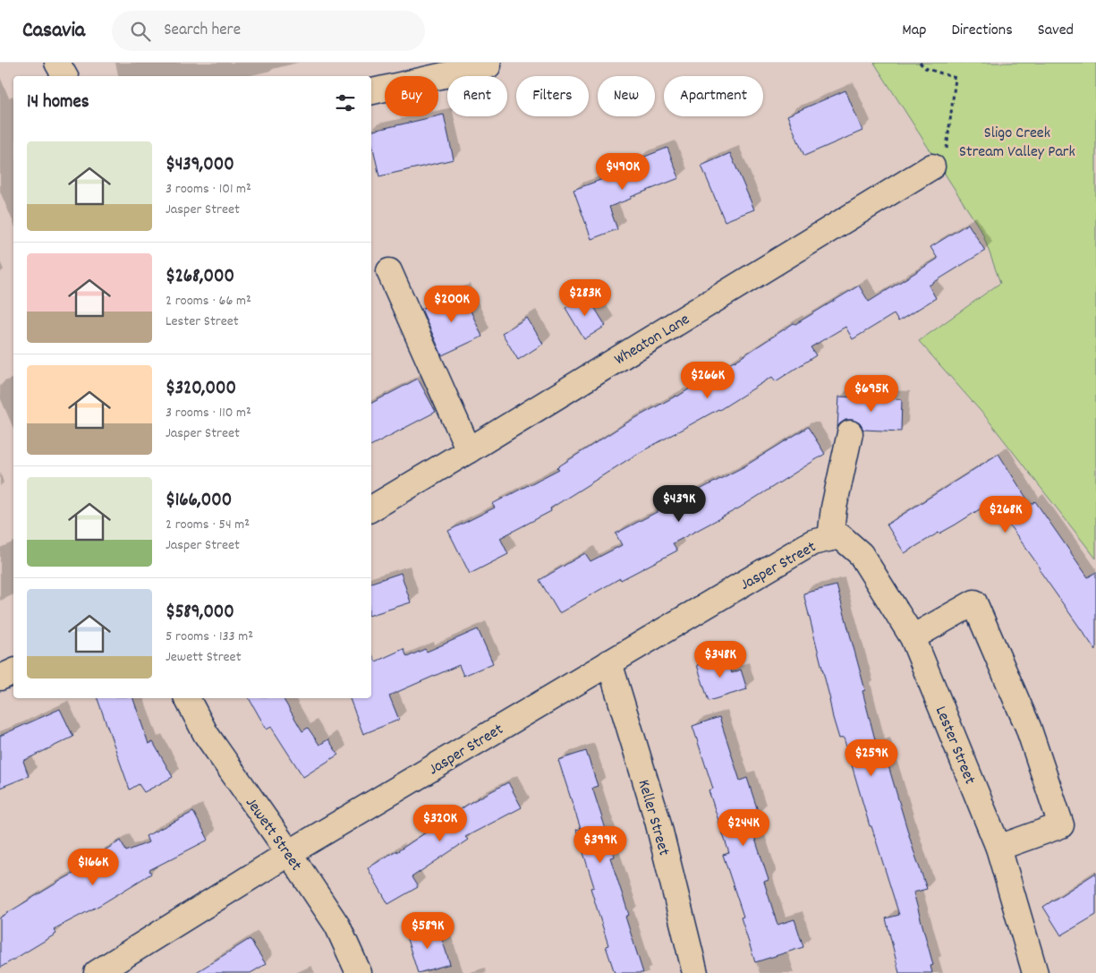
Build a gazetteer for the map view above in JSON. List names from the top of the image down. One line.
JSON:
{"streets":{"street":["Wheaton Lane","Jasper Street","Lester Street","Keller Street","Jewett Street"]},"crossings":[["Jasper Street","Lester Street"],["Jasper Street","Keller Street"],["Jasper Street","Jewett Street"]],"parks":["Sligo Creek Stream Valley Park"],"page":{"header":"Casavia","search":"Search here","nav":["Map","Directions","Saved"],"chip":["Buy","Rent","Filters","New","Apartment"],"heading":"14 homes","list":[{"name":"$439,000","note":"3 rooms · 101 m² · Jasper Street"},{"name":"$268,000","note":"2 rooms · 66 m² · Lester Street"},{"name":"$320,000","note":"3 rooms · 110 m² · Jasper Street"},{"name":"$166,000","note":"2 rooms · 54 m² · Jasper Street"},{"name":"$589,000","note":"5 rooms · 133 m² · Jewett Street"}],"price":["$490K","$283K","$200K","$266K","$695K","$439K","$268K","$348K","$259K","$320K","$244K","$399K","$166K","$589K"]}}
